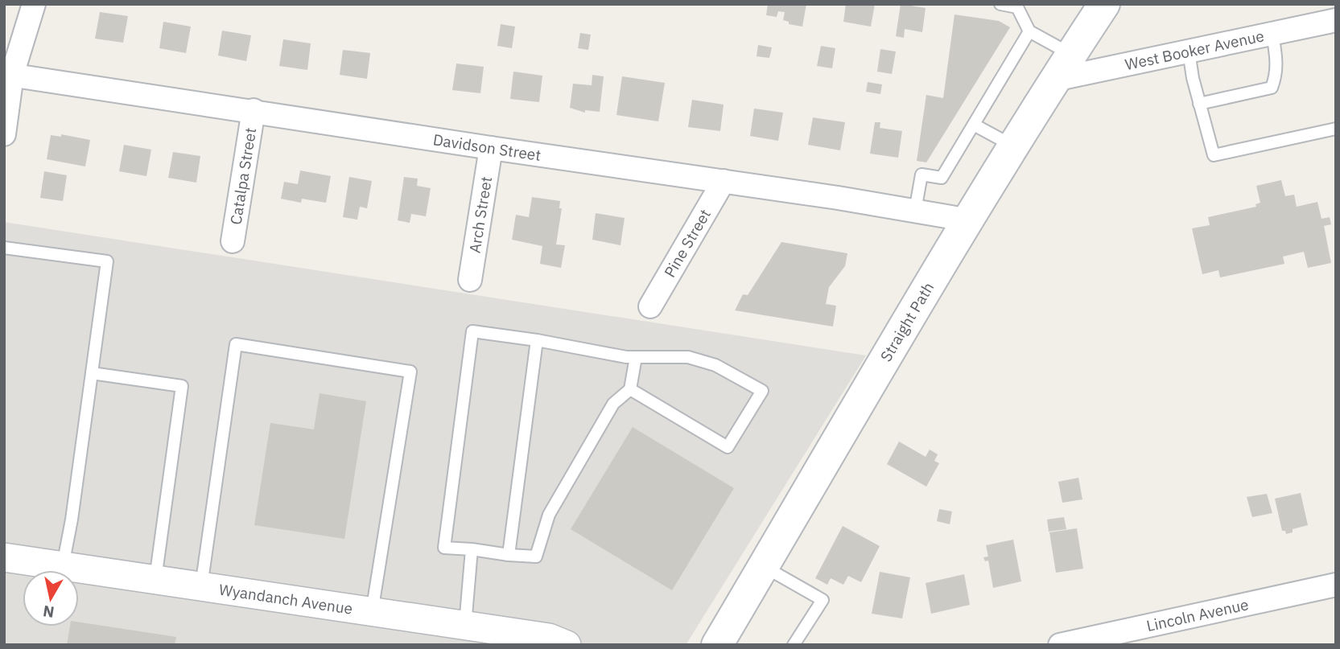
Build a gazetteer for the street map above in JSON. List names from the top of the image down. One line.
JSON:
{"streets":{"main road":["Straight Path"],"street":["West Booker Avenue","Davidson Street","Catalpa Street","Arch Street","Pine Street","Wyandanch Avenue","Lincoln Avenue"]},"crossings":[["West Booker Avenue","Straight Path"],["Davidson Street","Catalpa Street"],["Davidson Street","Arch Street"],["Davidson Street","Pine Street"],["Davidson Street","Straight Path"]],"north":"bottom"}
